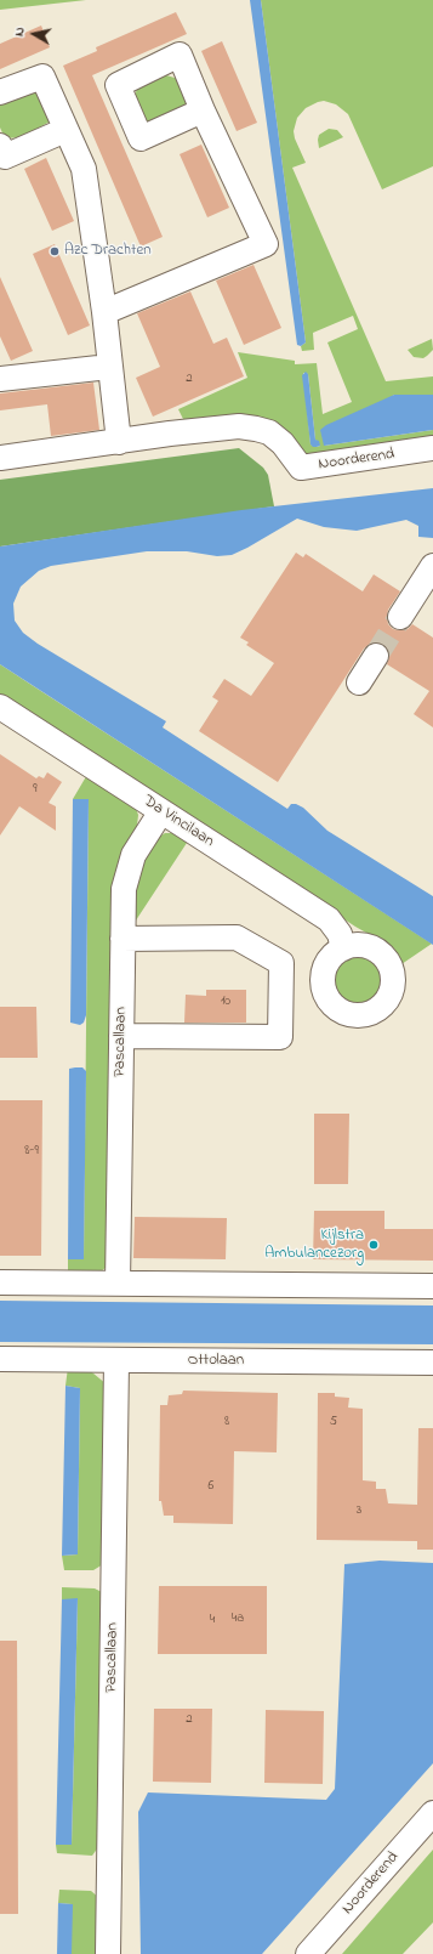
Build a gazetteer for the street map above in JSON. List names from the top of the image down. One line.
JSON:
{"streets":{"street":["Noorderend","Da Vincilaan","Pascallaan","Ottolaan"]},"crossings":[["Da Vincilaan","Pascallaan"],["Pascallaan","Ottolaan"]],"places":["Azc Drachten","Kijlstra Ambulancezorg"],"house_numbers":["2","9","10","8-9","8","5","6","3","4a","4","2"],"north":"left"}
